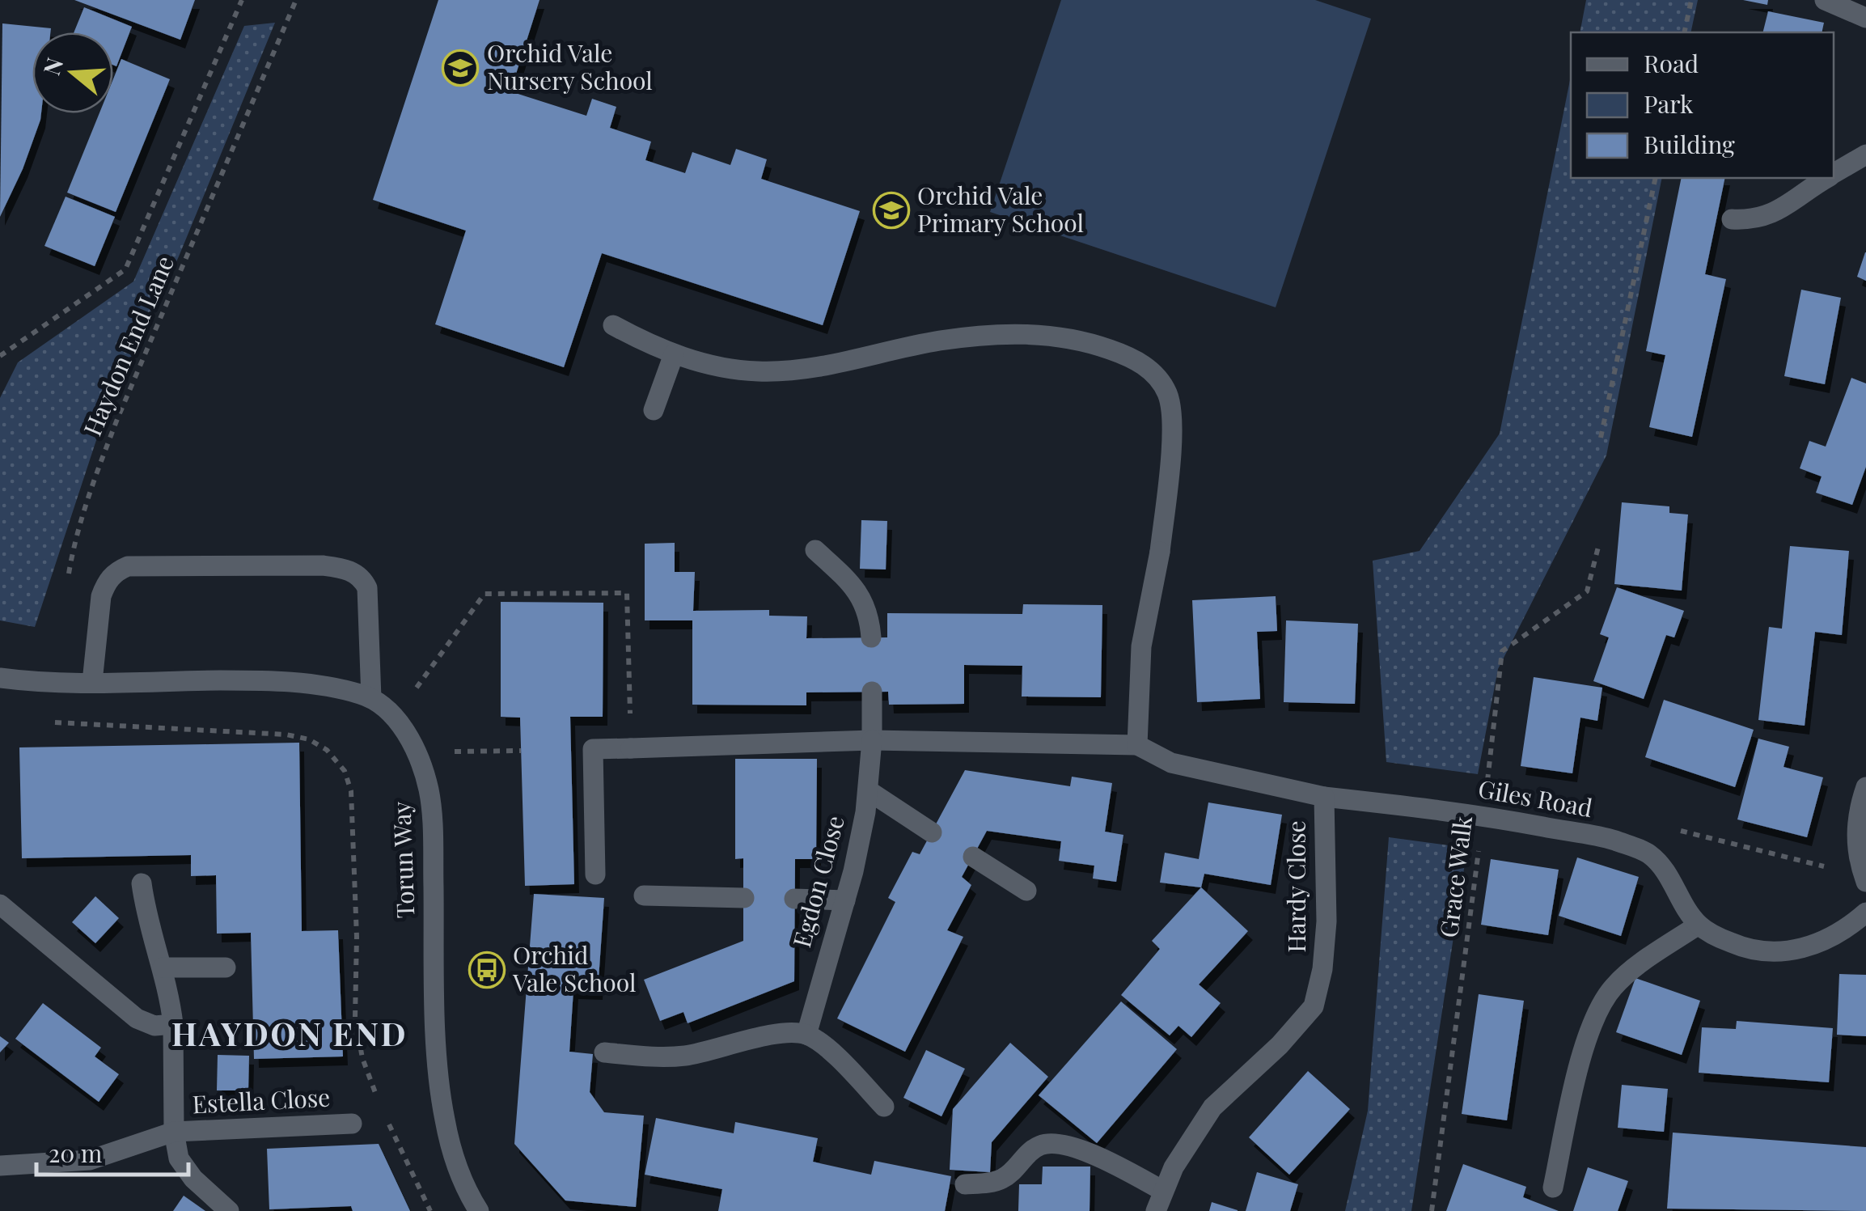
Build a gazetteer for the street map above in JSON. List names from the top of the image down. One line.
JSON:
{"streets":{"street":["Giles Road","Torun Way","Egdon Close","Hardy Close","Estella Close"],"path":["Haydon End Lane","Grace Walk"]},"crossings":[["Giles Road","Grace Walk"],["Giles Road","Hardy Close"]],"districts":["HAYDON END"],"places":{"school or university":["Orchid Vale Nursery School","Orchid Vale Primary School"],"bus stop":["Orchid Vale School"]},"legend":["Road","Park","Building"],"scale_bar":"20 m","north":"left"}
